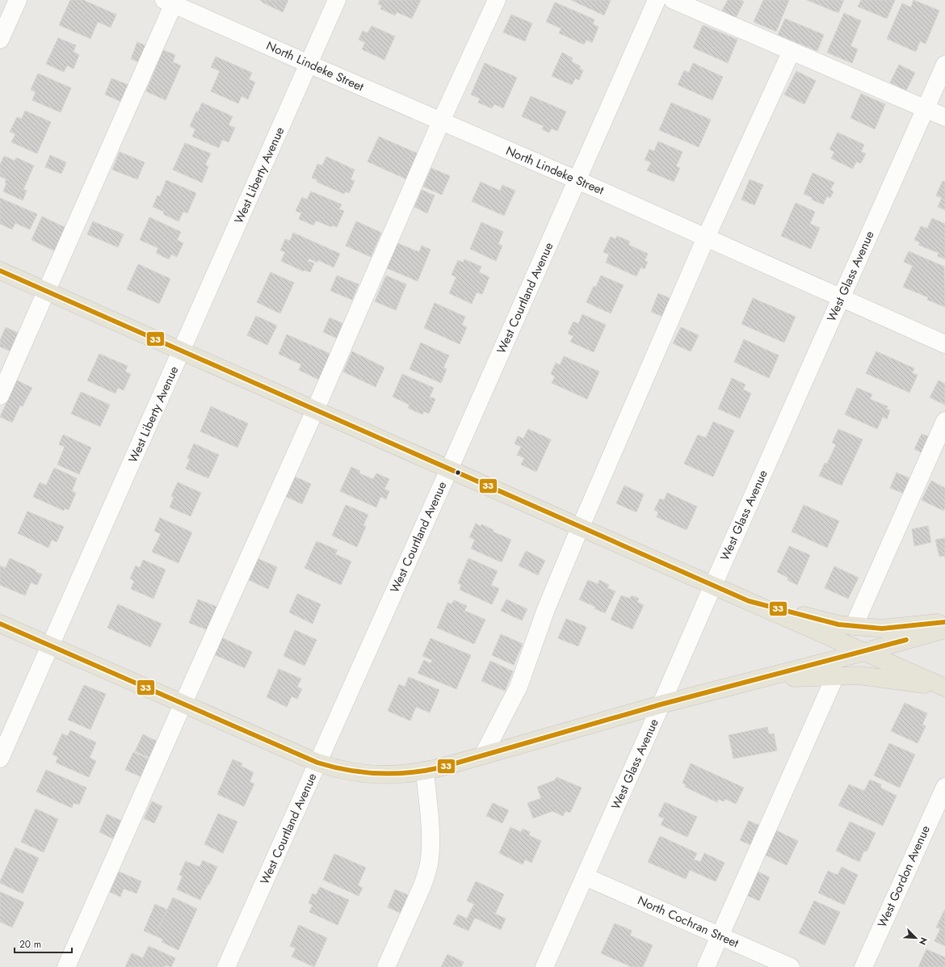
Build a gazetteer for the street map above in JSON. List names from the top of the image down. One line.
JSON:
{"streets":{"street":["North Lindeke Street","West Liberty Avenue","West Glass Avenue","West Courtland Avenue","West Gordon Avenue","North Cochran Street"]},"crossings":[["North Lindeke Street","West Liberty Avenue"],["North Lindeke Street","West Glass Avenue"],["North Lindeke Street","West Courtland Avenue"],["West Glass Avenue","North Cochran Street"]],"lines":["transit line 33"],"scale_bar":"20 m","north":"bottom right"}
